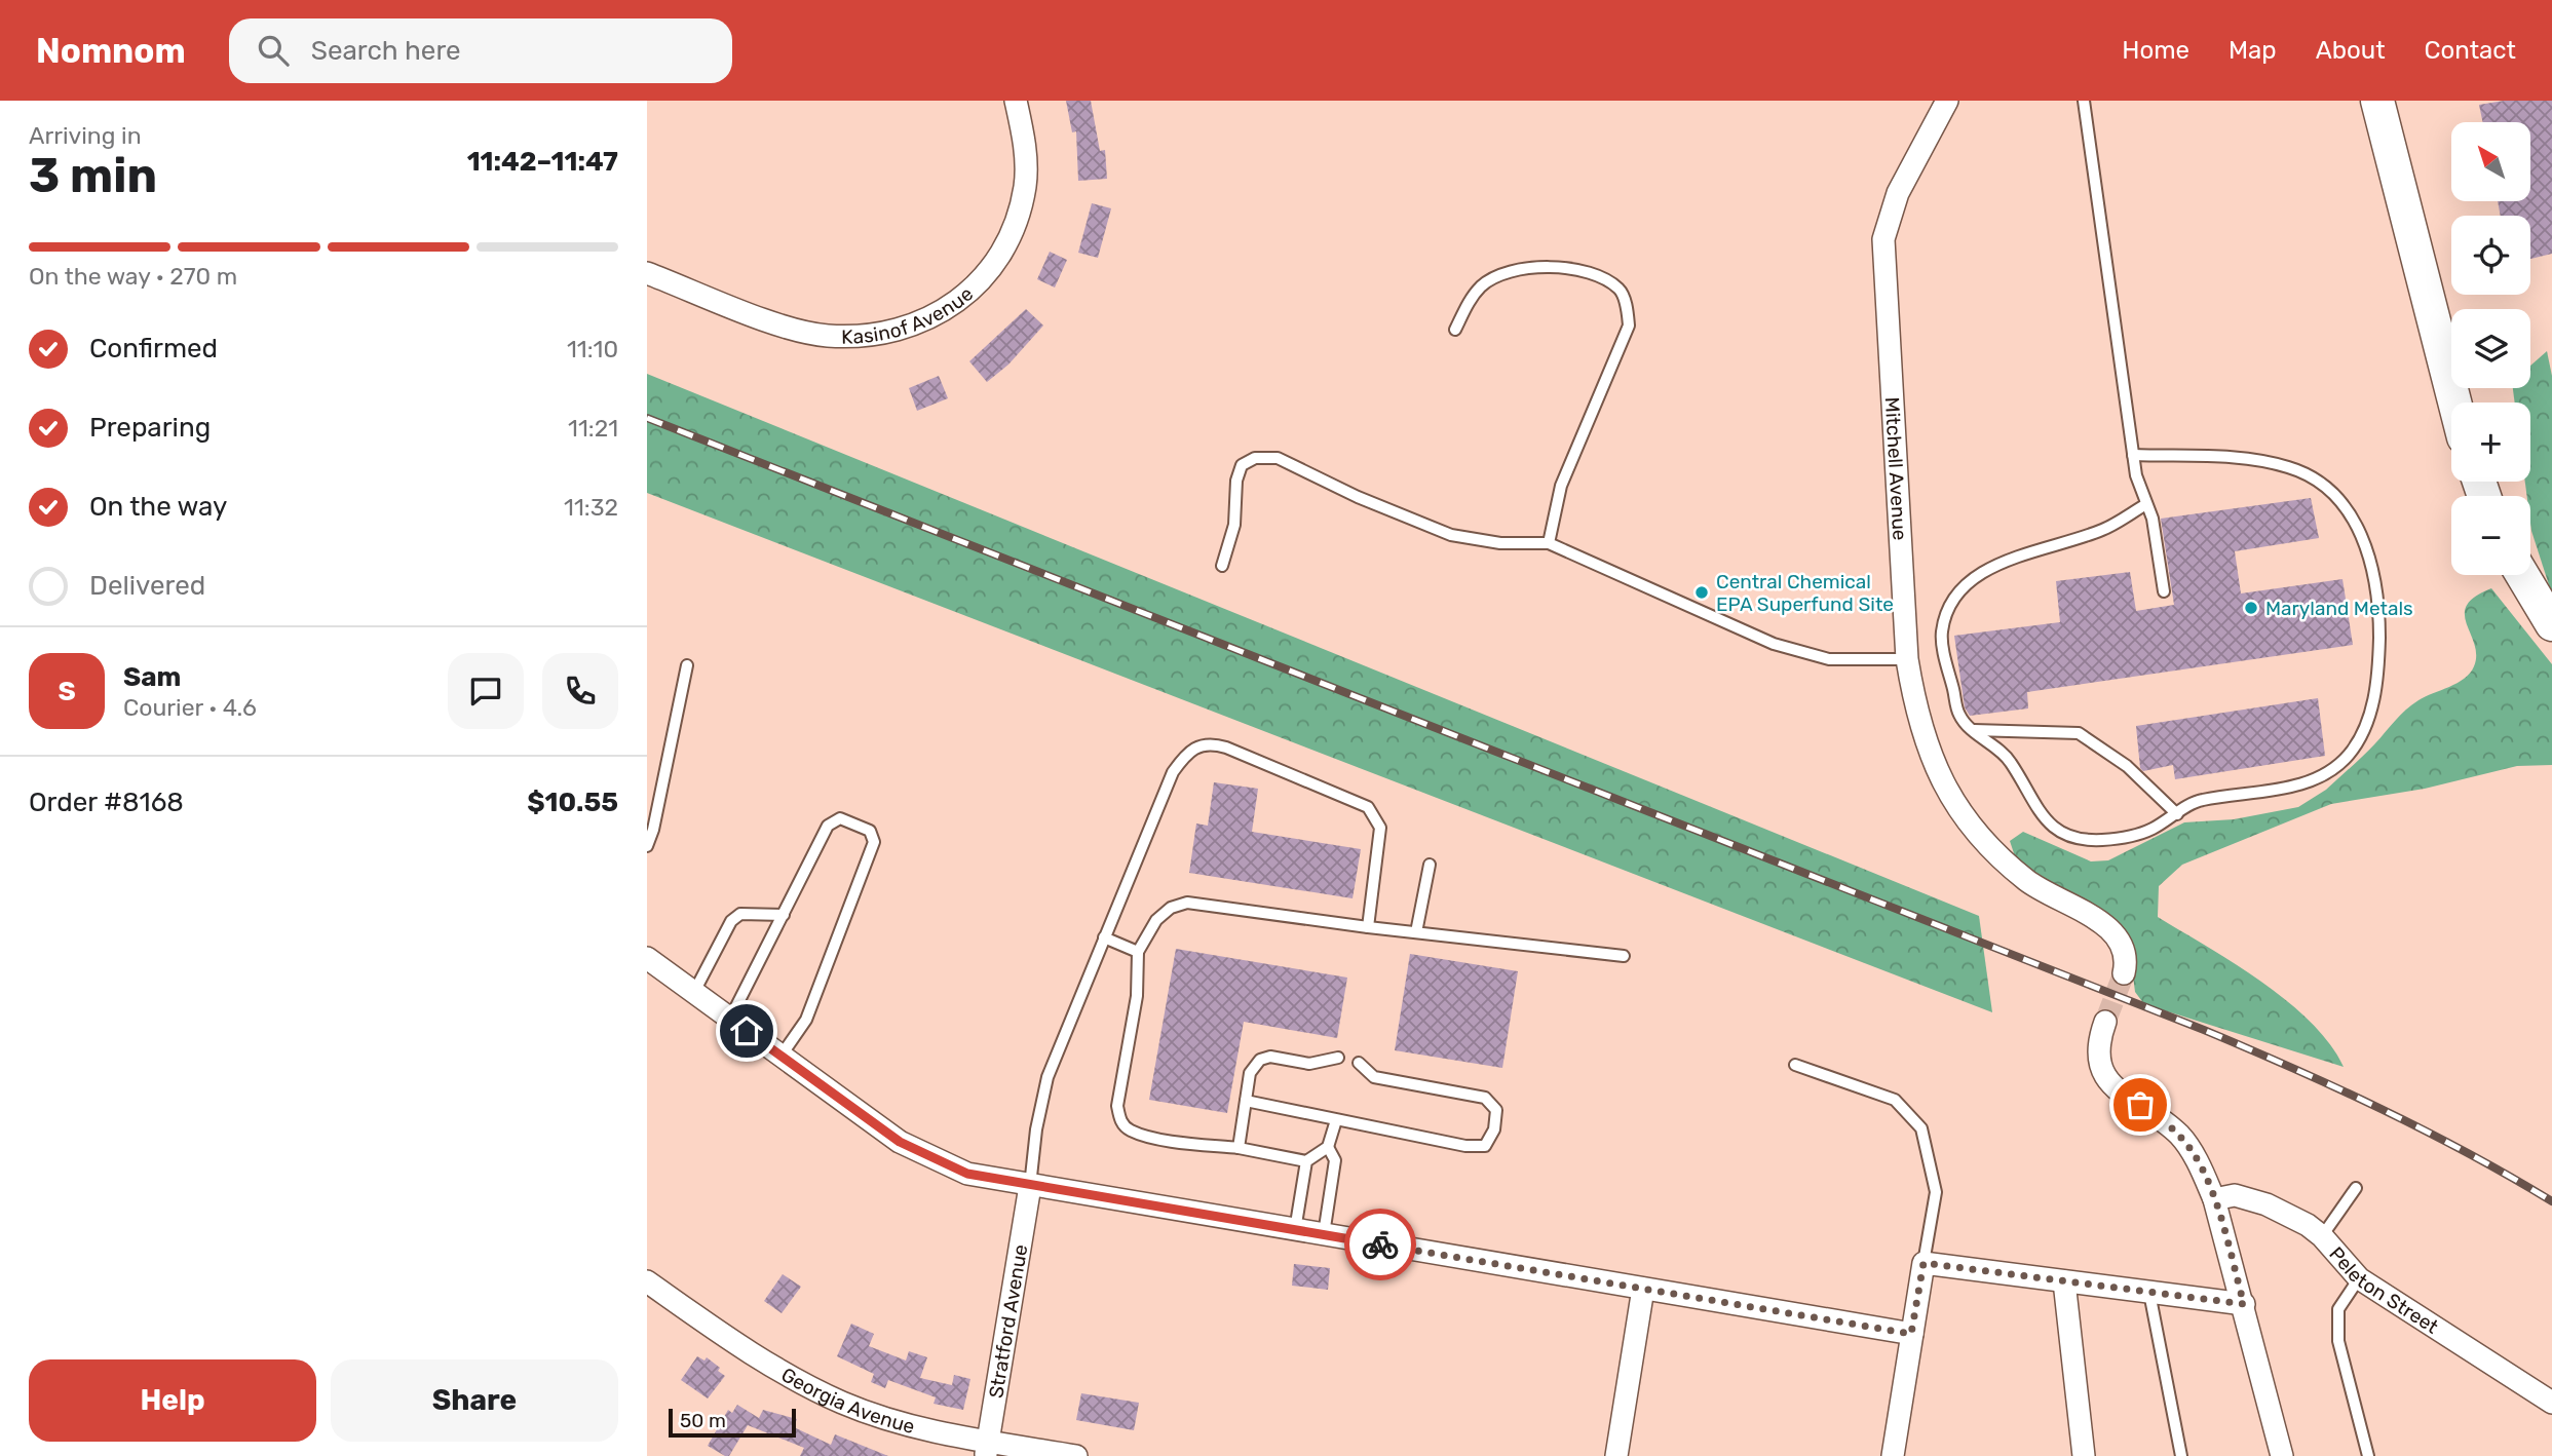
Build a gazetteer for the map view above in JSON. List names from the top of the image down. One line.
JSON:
{"streets":{"street":["Kasinof Avenue","Mitchell Avenue","Peleton Street","Stratford Avenue","Georgia Avenue"]},"crossings":[["Stratford Avenue","Georgia Avenue"]],"places":["Central Chemical EPA Superfund Site","Maryland Metals"],"scale_bar":"50 m","north":"top left","page":{"header":"Nomnom","search":"Search here","nav":["Home","Map","About","Contact"],"heading":["3 min","Arriving in","11:42–11:47"],"panel":["Sam","Courier · 4.6","Order #8168","$10.55"],"map_buttons":["+","−"],"bar":"On the way · 270 m","list":[["Confirmed","11:10"],["Preparing","11:21"],["On the way","11:32"],"Delivered"],"round":"S","buttons":["Help","Share"],"scale":"50 m"}}
